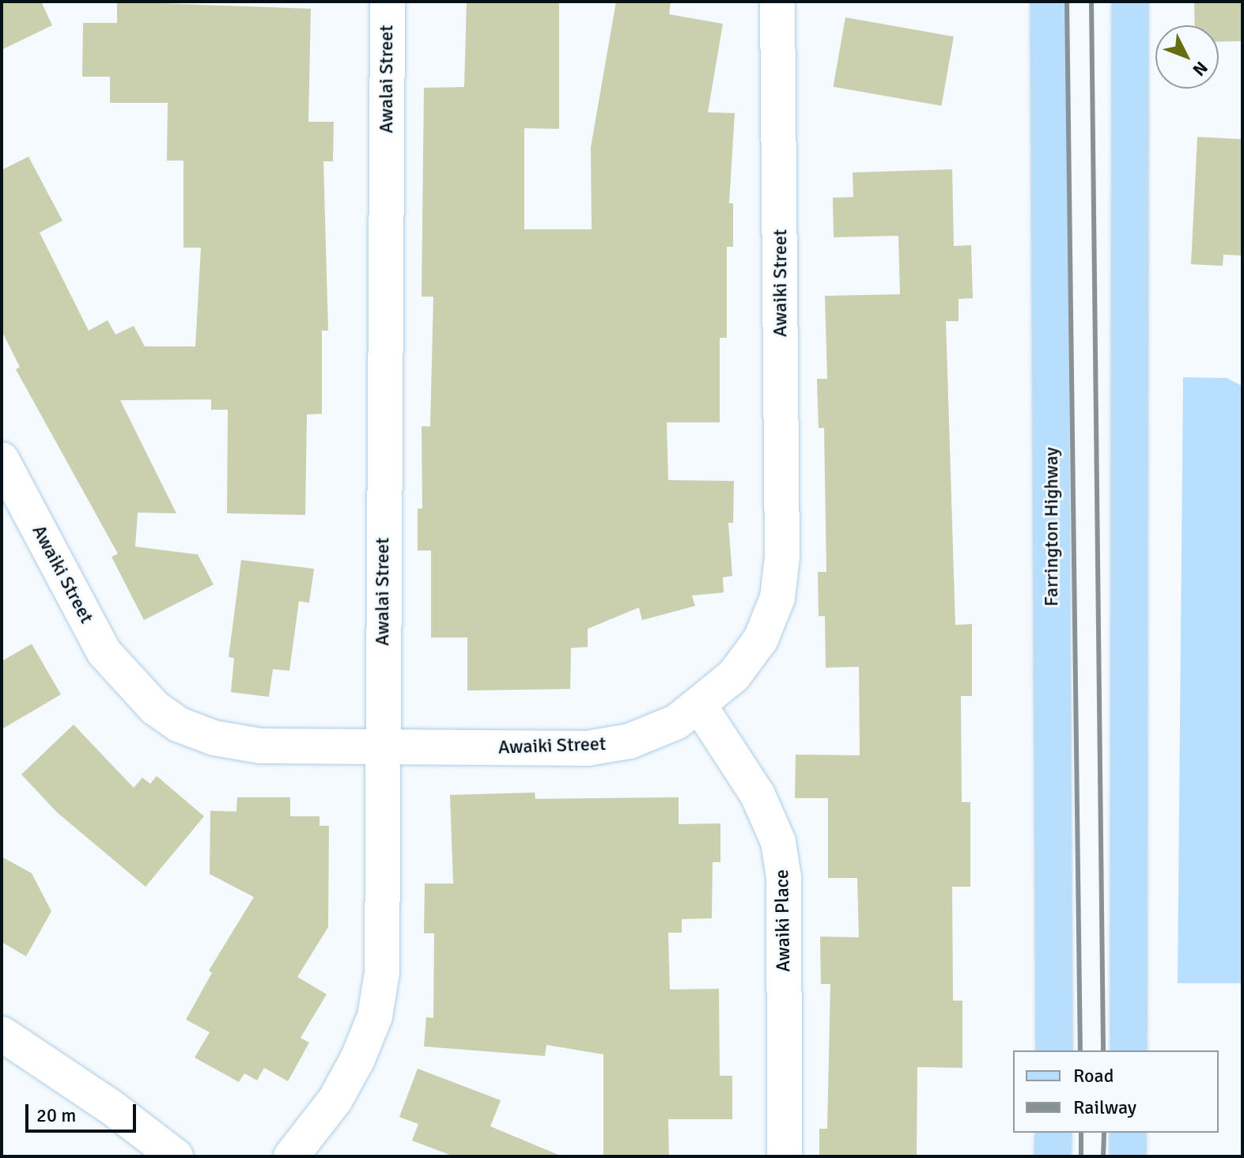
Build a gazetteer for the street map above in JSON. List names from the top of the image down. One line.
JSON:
{"streets":{"main road":["Farrington Highway"],"street":["Awalai Street","Awaiki Street","Awaiki Place"]},"crossings":[["Awalai Street","Awaiki Street"],["Awaiki Street","Awaiki Place"]],"legend":["Road","Railway"],"scale_bar":"20 m","north":"bottom right"}
